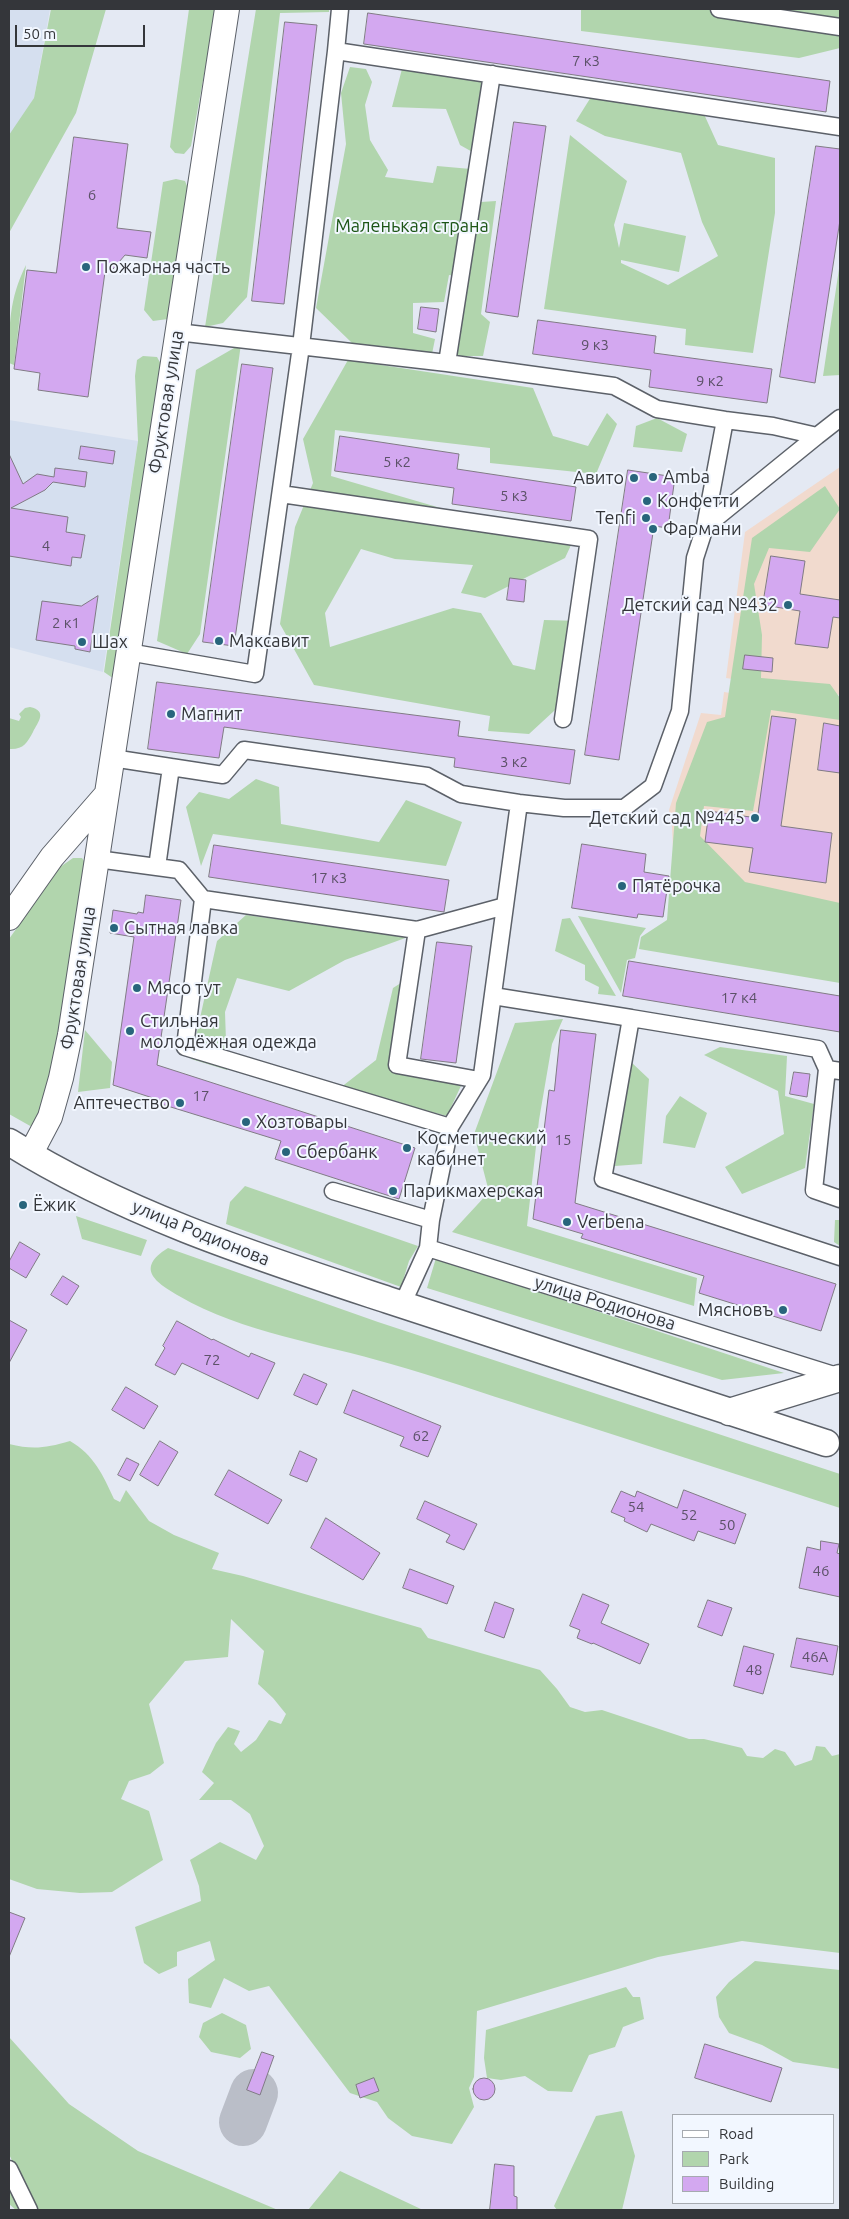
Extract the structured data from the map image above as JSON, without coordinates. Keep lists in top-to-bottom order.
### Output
{
  "streets": {
    "main road": ["улица Родионова"],
    "street": ["Фруктовая улица"]
  },
  "crossings": [
    ["Фруктовая улица", "улица Родионова"]
  ],
  "parks": ["Маленькая страна"],
  "places": [
    "Пожарная часть",
    "Amba",
    "Авито",
    "Конфетти",
    "Tenfi",
    "Фармани",
    "Детский сад №432",
    "Максавит",
    "Шах",
    "Магнит",
    "Детский сад №445",
    "Пятёрочка",
    "Сытная лавка",
    "Мясо тут",
    "Стильная молодёжная одежда",
    "Аптечество",
    "Хозтовары",
    "Косметический кабинет",
    "Сбербанк",
    "Парикмахерская",
    "Ёжик",
    "Verbena",
    "Мясновъ"
  ],
  "house_numbers": [
    "7 к3",
    "6",
    "9 к3",
    "9 к2",
    "5 к2",
    "5 к3",
    "4",
    "2 к1",
    "3 к2",
    "17 к3",
    "17 к4",
    "17",
    "15",
    "72",
    "62",
    "54",
    "52",
    "50",
    "46",
    "46А",
    "48"
  ],
  "legend": ["Road", "Park", "Building"],
  "scale_bar": "50 m"
}
